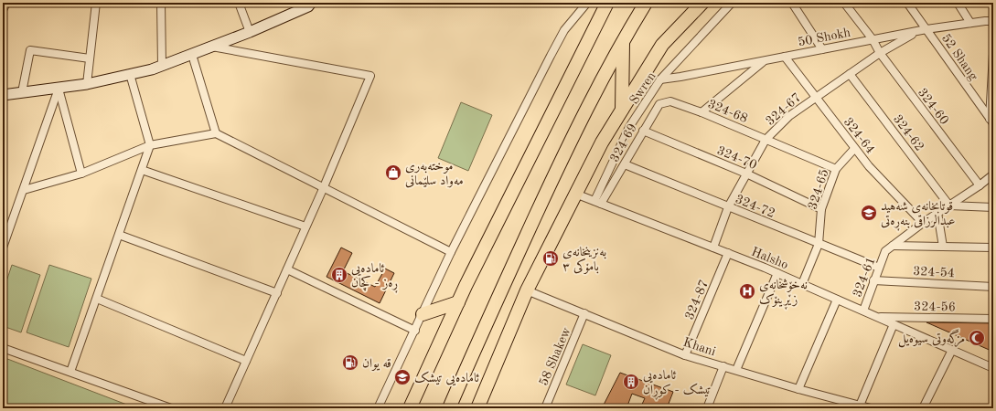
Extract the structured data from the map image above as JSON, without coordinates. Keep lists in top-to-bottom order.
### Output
{
  "streets": {
    "street": [
      "50 Shokh",
      "52 Shang",
      "Swren",
      "324-60",
      "324-67",
      "324-68",
      "324-62",
      "324-64",
      "324-69",
      "324-70",
      "324-65",
      "324-72",
      "Halsho",
      "324-54",
      "324-61",
      "324-87",
      "324-56",
      "Khani",
      "58 Shakew"
    ]
  },
  "crossings": [
    ["50 Shokh", "52 Shang"],
    ["50 Shokh", "Swren"],
    ["50 Shokh", "324-60"],
    ["50 Shokh", "324-67"],
    ["50 Shokh", "324-64"],
    ["Swren", "324-69"],
    ["Swren", "Halsho"],
    ["324-60", "324-67"],
    ["324-60", "324-61"],
    ["324-67", "324-68"],
    ["324-67", "324-62"],
    ["324-67", "324-64"],
    ["324-67", "324-70"],
    ["324-67", "324-72"],
    ["324-67", "Halsho"],
    ["324-68", "324-69"],
    ["324-68", "324-65"],
    ["324-62", "324-61"],
    ["324-64", "324-65"],
    ["324-64", "324-61"],
    ["324-69", "324-70"],
    ["324-69", "324-72"],
    ["324-69", "Halsho"],
    ["324-70", "324-65"],
    ["324-65", "324-72"],
    ["324-65", "Halsho"],
    ["324-72", "324-61"],
    ["Halsho", "324-61"],
    ["Halsho", "324-87"],
    ["Halsho", "324-56"],
    ["324-54", "324-61"],
    ["324-87", "Khani"],
    ["Khani", "58 Shakew"]
  ],
  "places": {
    "shop": ["موختەبەری مەواد سلێمانی"],
    "school or university": ["قوتابخانەی شەهید عبدالرزاقی بنەڕەتی", "ئامادەیی تیشک"],
    "fuel station": ["بەنزینخانەی بامۆکی ٣", "قه یوان"],
    "building": ["ئامادەیی ڕەز - کچان", "ئامادەیی تیشک - کوڕان"],
    "hospital": ["نەخۆشخانەی زێڕینۆک"],
    "mosque": ["مزگەوتی سیوەیل"]
  }
}
